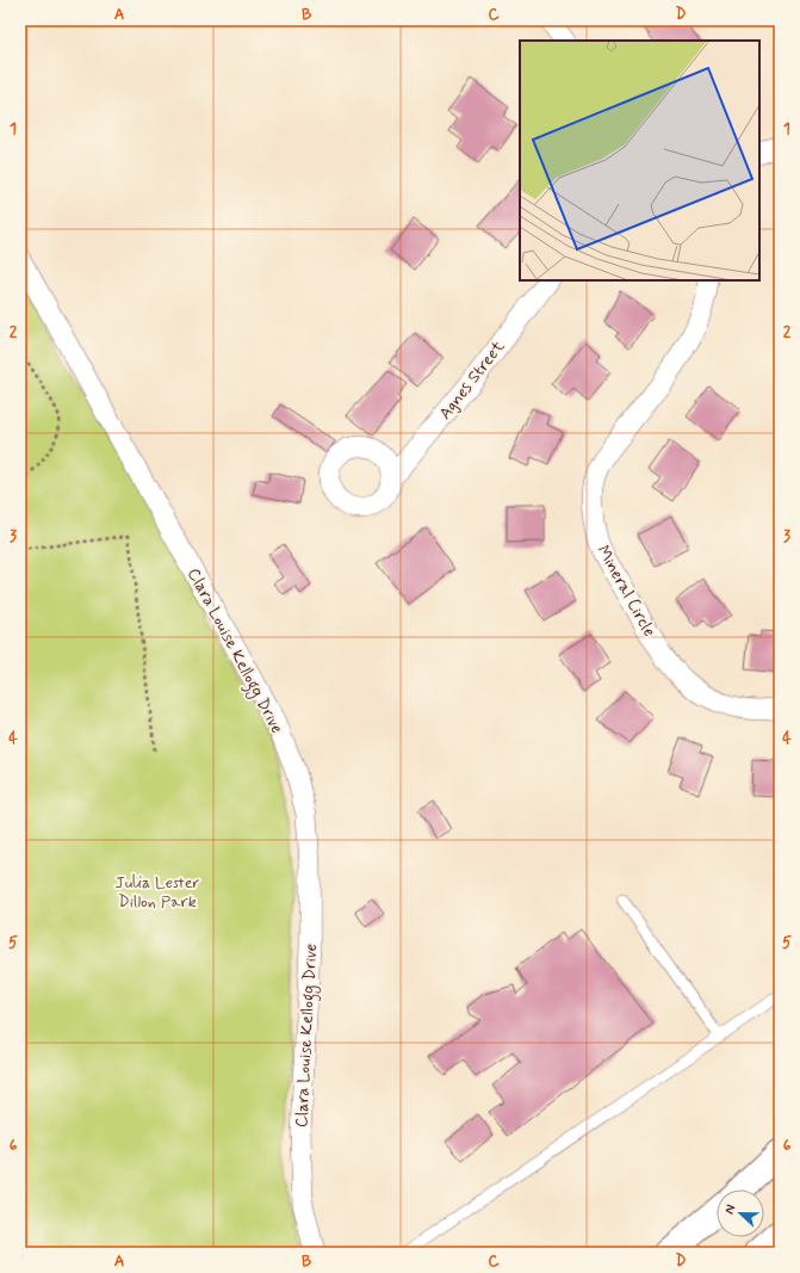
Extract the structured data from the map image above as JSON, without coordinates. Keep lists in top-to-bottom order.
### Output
{
  "streets": {
    "street": ["Agnes Street", "Mineral Circle", "Clara Louise Kellogg Drive"]
  },
  "parks": ["Julia Lester Dillon Park"],
  "north": "left",
  "grid": {
    "columns": [
      "A",
      "B",
      "C",
      "D"
    ],
    "rows": [
      "1",
      "2",
      "3",
      "4",
      "5",
      "6"
    ]
  }
}
